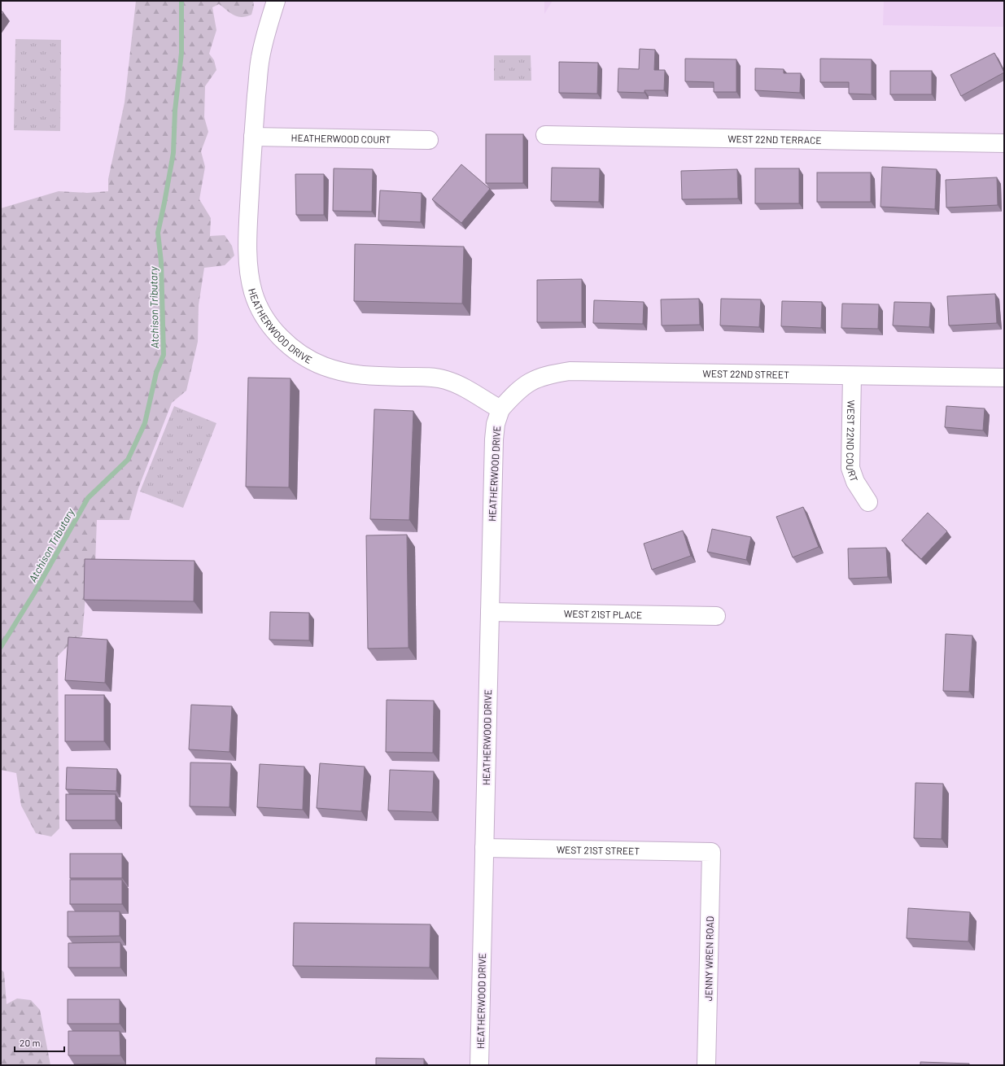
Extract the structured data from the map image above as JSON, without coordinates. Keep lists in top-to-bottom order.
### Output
{
  "streets": {
    "street": [
      "HEATHERWOOD COURT",
      "WEST 22ND TERRACE",
      "HEATHERWOOD DRIVE",
      "WEST 22ND STREET",
      "WEST 22ND COURT",
      "WEST 21ST PLACE",
      "WEST 21ST STREET",
      "JENNY WREN ROAD"
    ]
  },
  "crossings": [
    ["HEATHERWOOD COURT", "HEATHERWOOD DRIVE"],
    ["HEATHERWOOD DRIVE", "WEST 22ND STREET"],
    ["HEATHERWOOD DRIVE", "WEST 21ST PLACE"],
    ["HEATHERWOOD DRIVE", "WEST 21ST STREET"],
    ["WEST 22ND STREET", "WEST 22ND COURT"],
    ["WEST 21ST STREET", "JENNY WREN ROAD"]
  ],
  "water": ["Atchison Tributary"],
  "scale_bar": "20 m"
}
